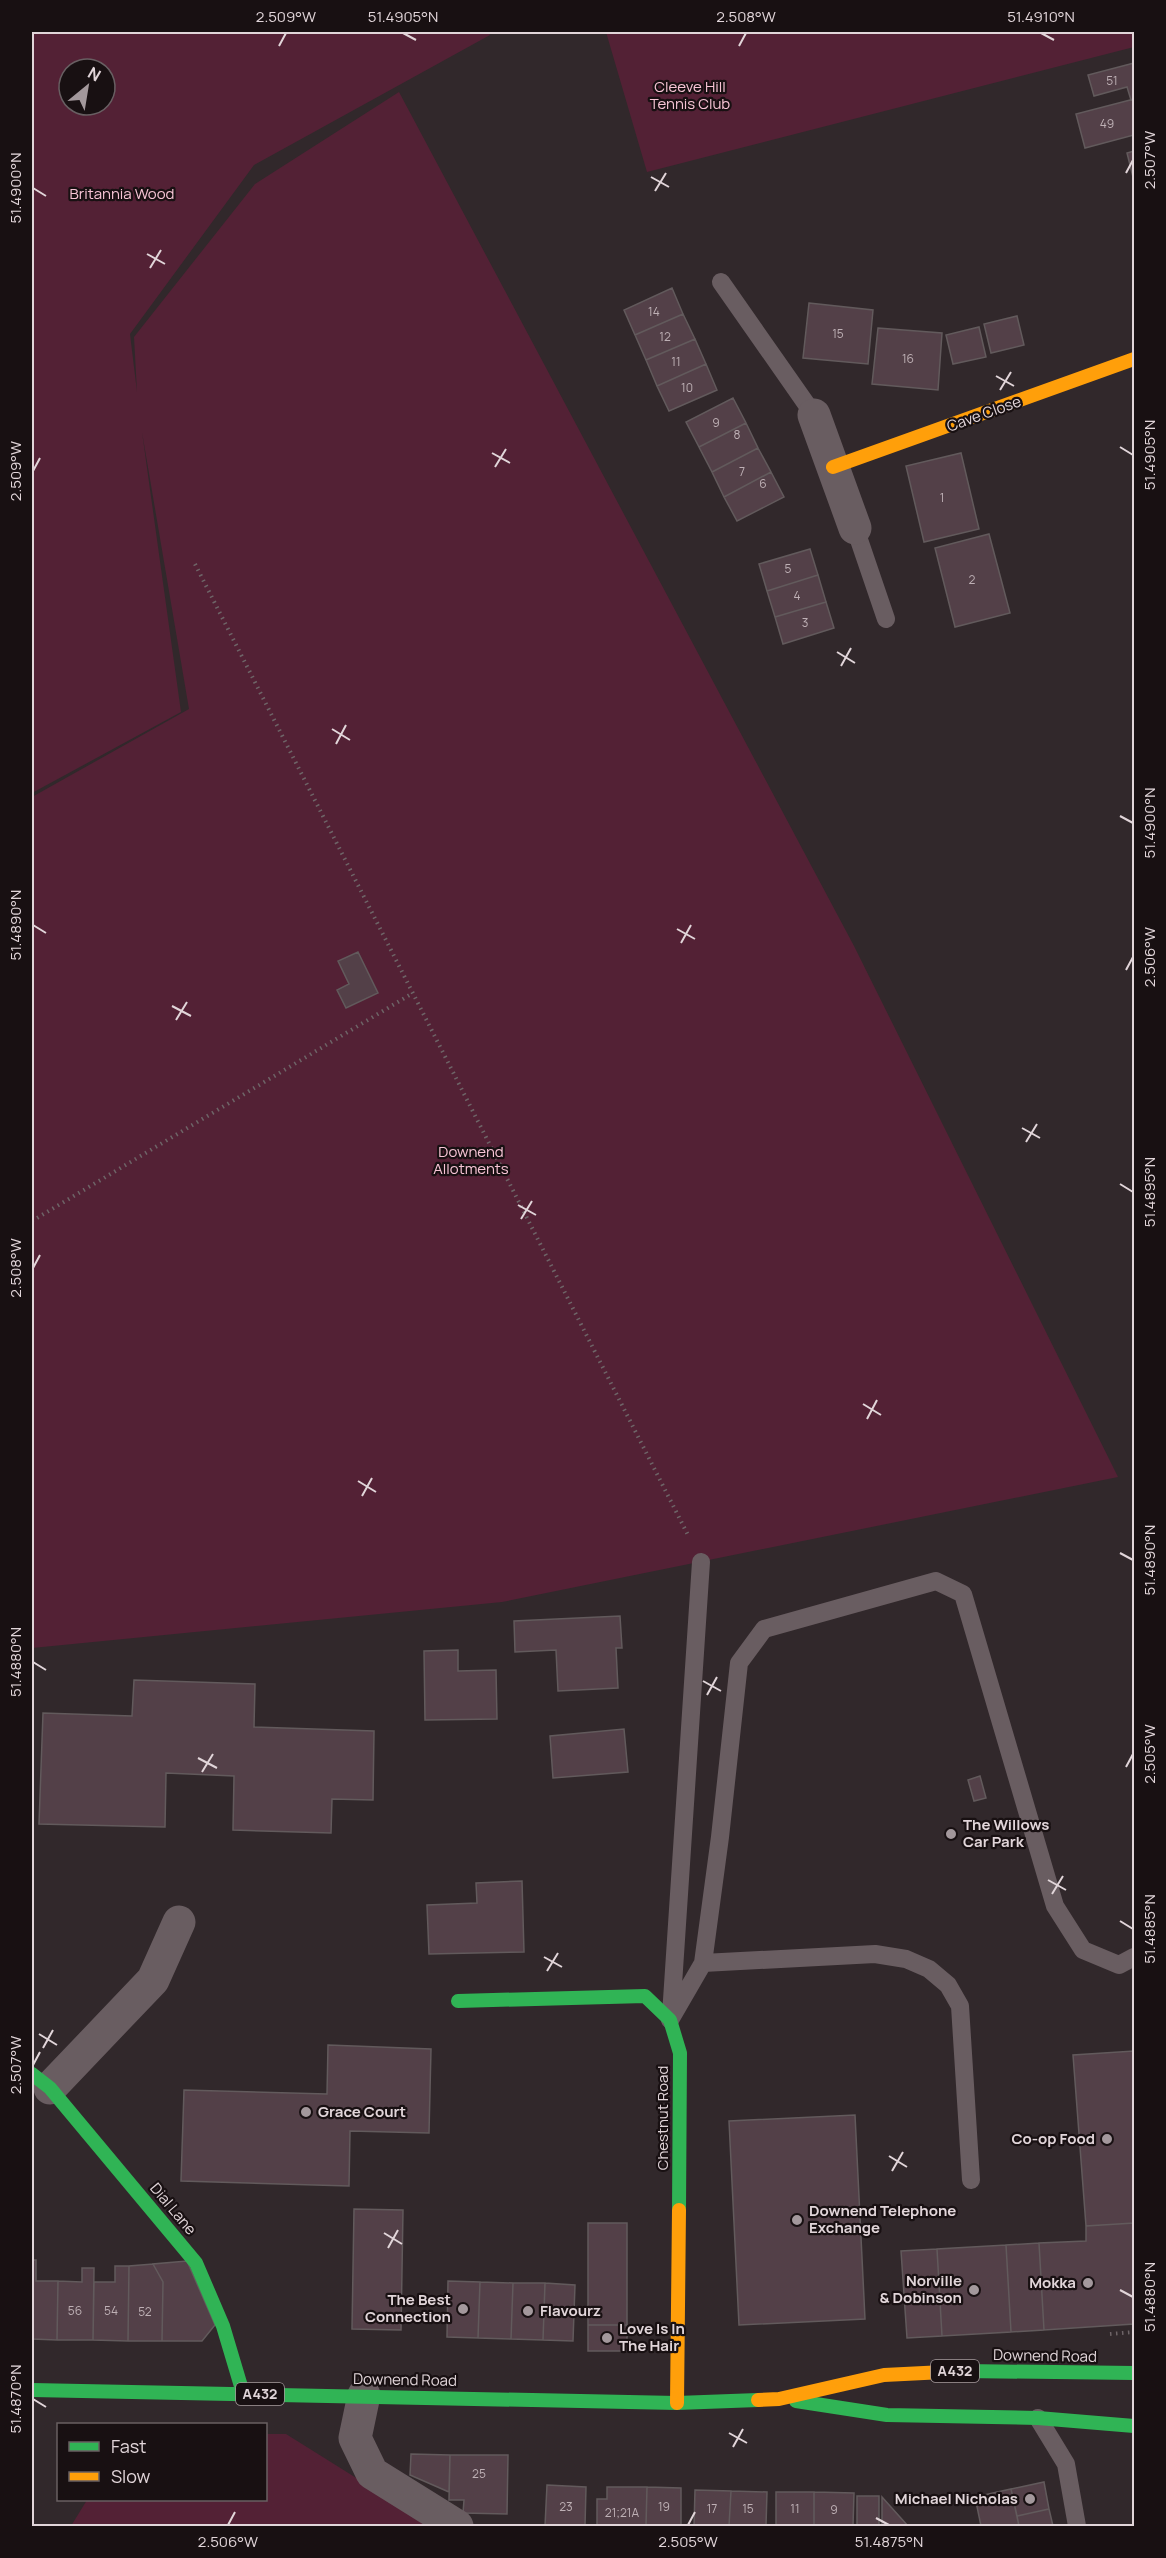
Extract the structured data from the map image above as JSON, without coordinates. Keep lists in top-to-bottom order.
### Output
{
  "streets": {
    "main road": [
      "Cave Close",
      "Chestnut Road",
      "Dial Lane",
      "Downend Road",
      "A432"
    ]
  },
  "crossings": [
    ["Chestnut Road", "Downend Road"],
    ["Dial Lane", "Downend Road"]
  ],
  "parks": ["Cleeve Hill Tennis Club", "Britannia Wood", "Downend Allotments"],
  "places": [
    "The Willows Car Park",
    "Grace Court",
    "Co-op Food",
    "Downend Telephone Exchange",
    "Mokka",
    "Norville & Dobinson",
    "The Best Connection",
    "Flavourz",
    "Love Is In The Hair",
    "Michael Nicholas"
  ],
  "house_numbers": [
    "51",
    "49",
    "14",
    "15",
    "12",
    "16",
    "11",
    "10",
    "9",
    "8",
    "7",
    "6",
    "1",
    "5",
    "2",
    "4",
    "3",
    "56",
    "54",
    "52",
    "25",
    "23",
    "19",
    "17",
    "15",
    "11",
    "9",
    "21;21A"
  ],
  "legend": ["Fast", "Slow"],
  "north": "top right",
  "coordinates": [
    "2.509°W",
    "51.4905°N",
    "2.508°W",
    "51.4910°N",
    "2.507°W",
    "51.4900°N",
    "51.4890°N",
    "2.506°W",
    "51.4895°N",
    "51.4880°N",
    "2.505°W",
    "51.4885°N",
    "51.4870°N",
    "51.4875°N"
  ]
}
